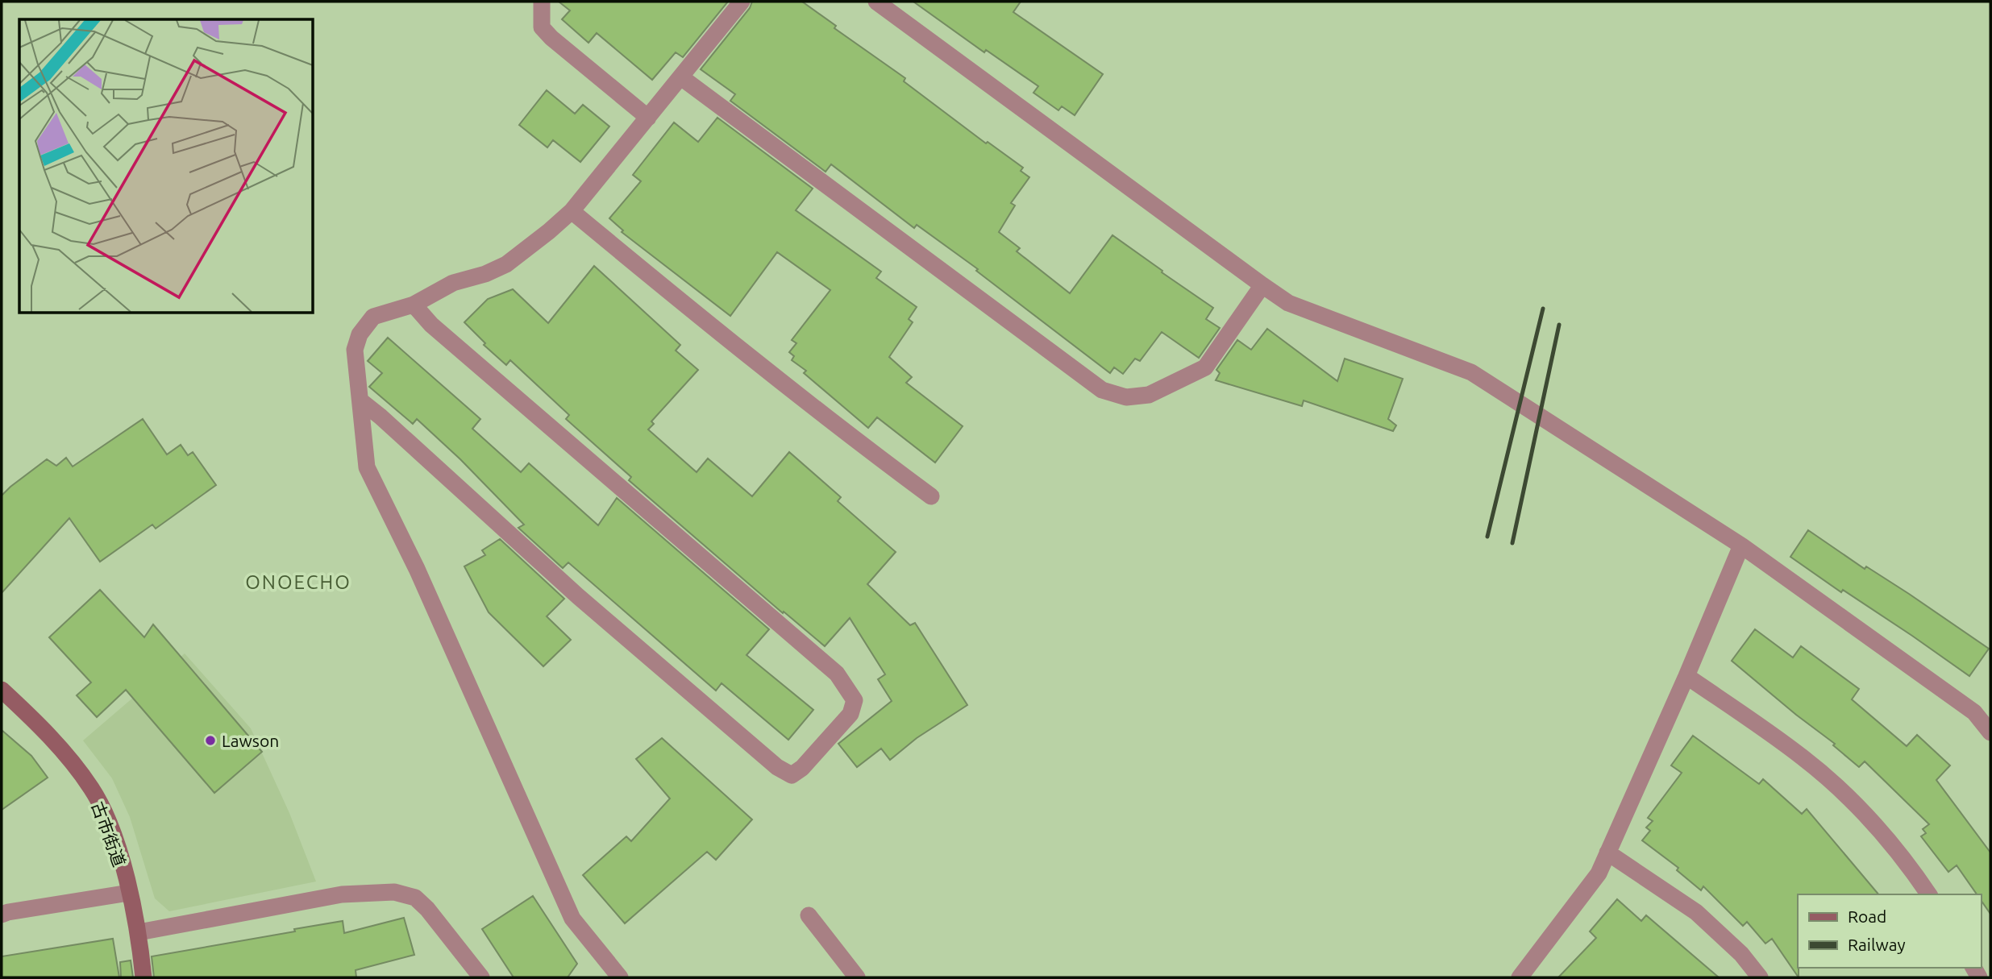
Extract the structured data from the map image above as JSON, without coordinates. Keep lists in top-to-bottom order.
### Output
{
  "streets": {
    "street": ["古市街道"]
  },
  "districts": ["ONOECHO"],
  "places": ["Lawson"],
  "legend": ["Road", "Railway"]
}
